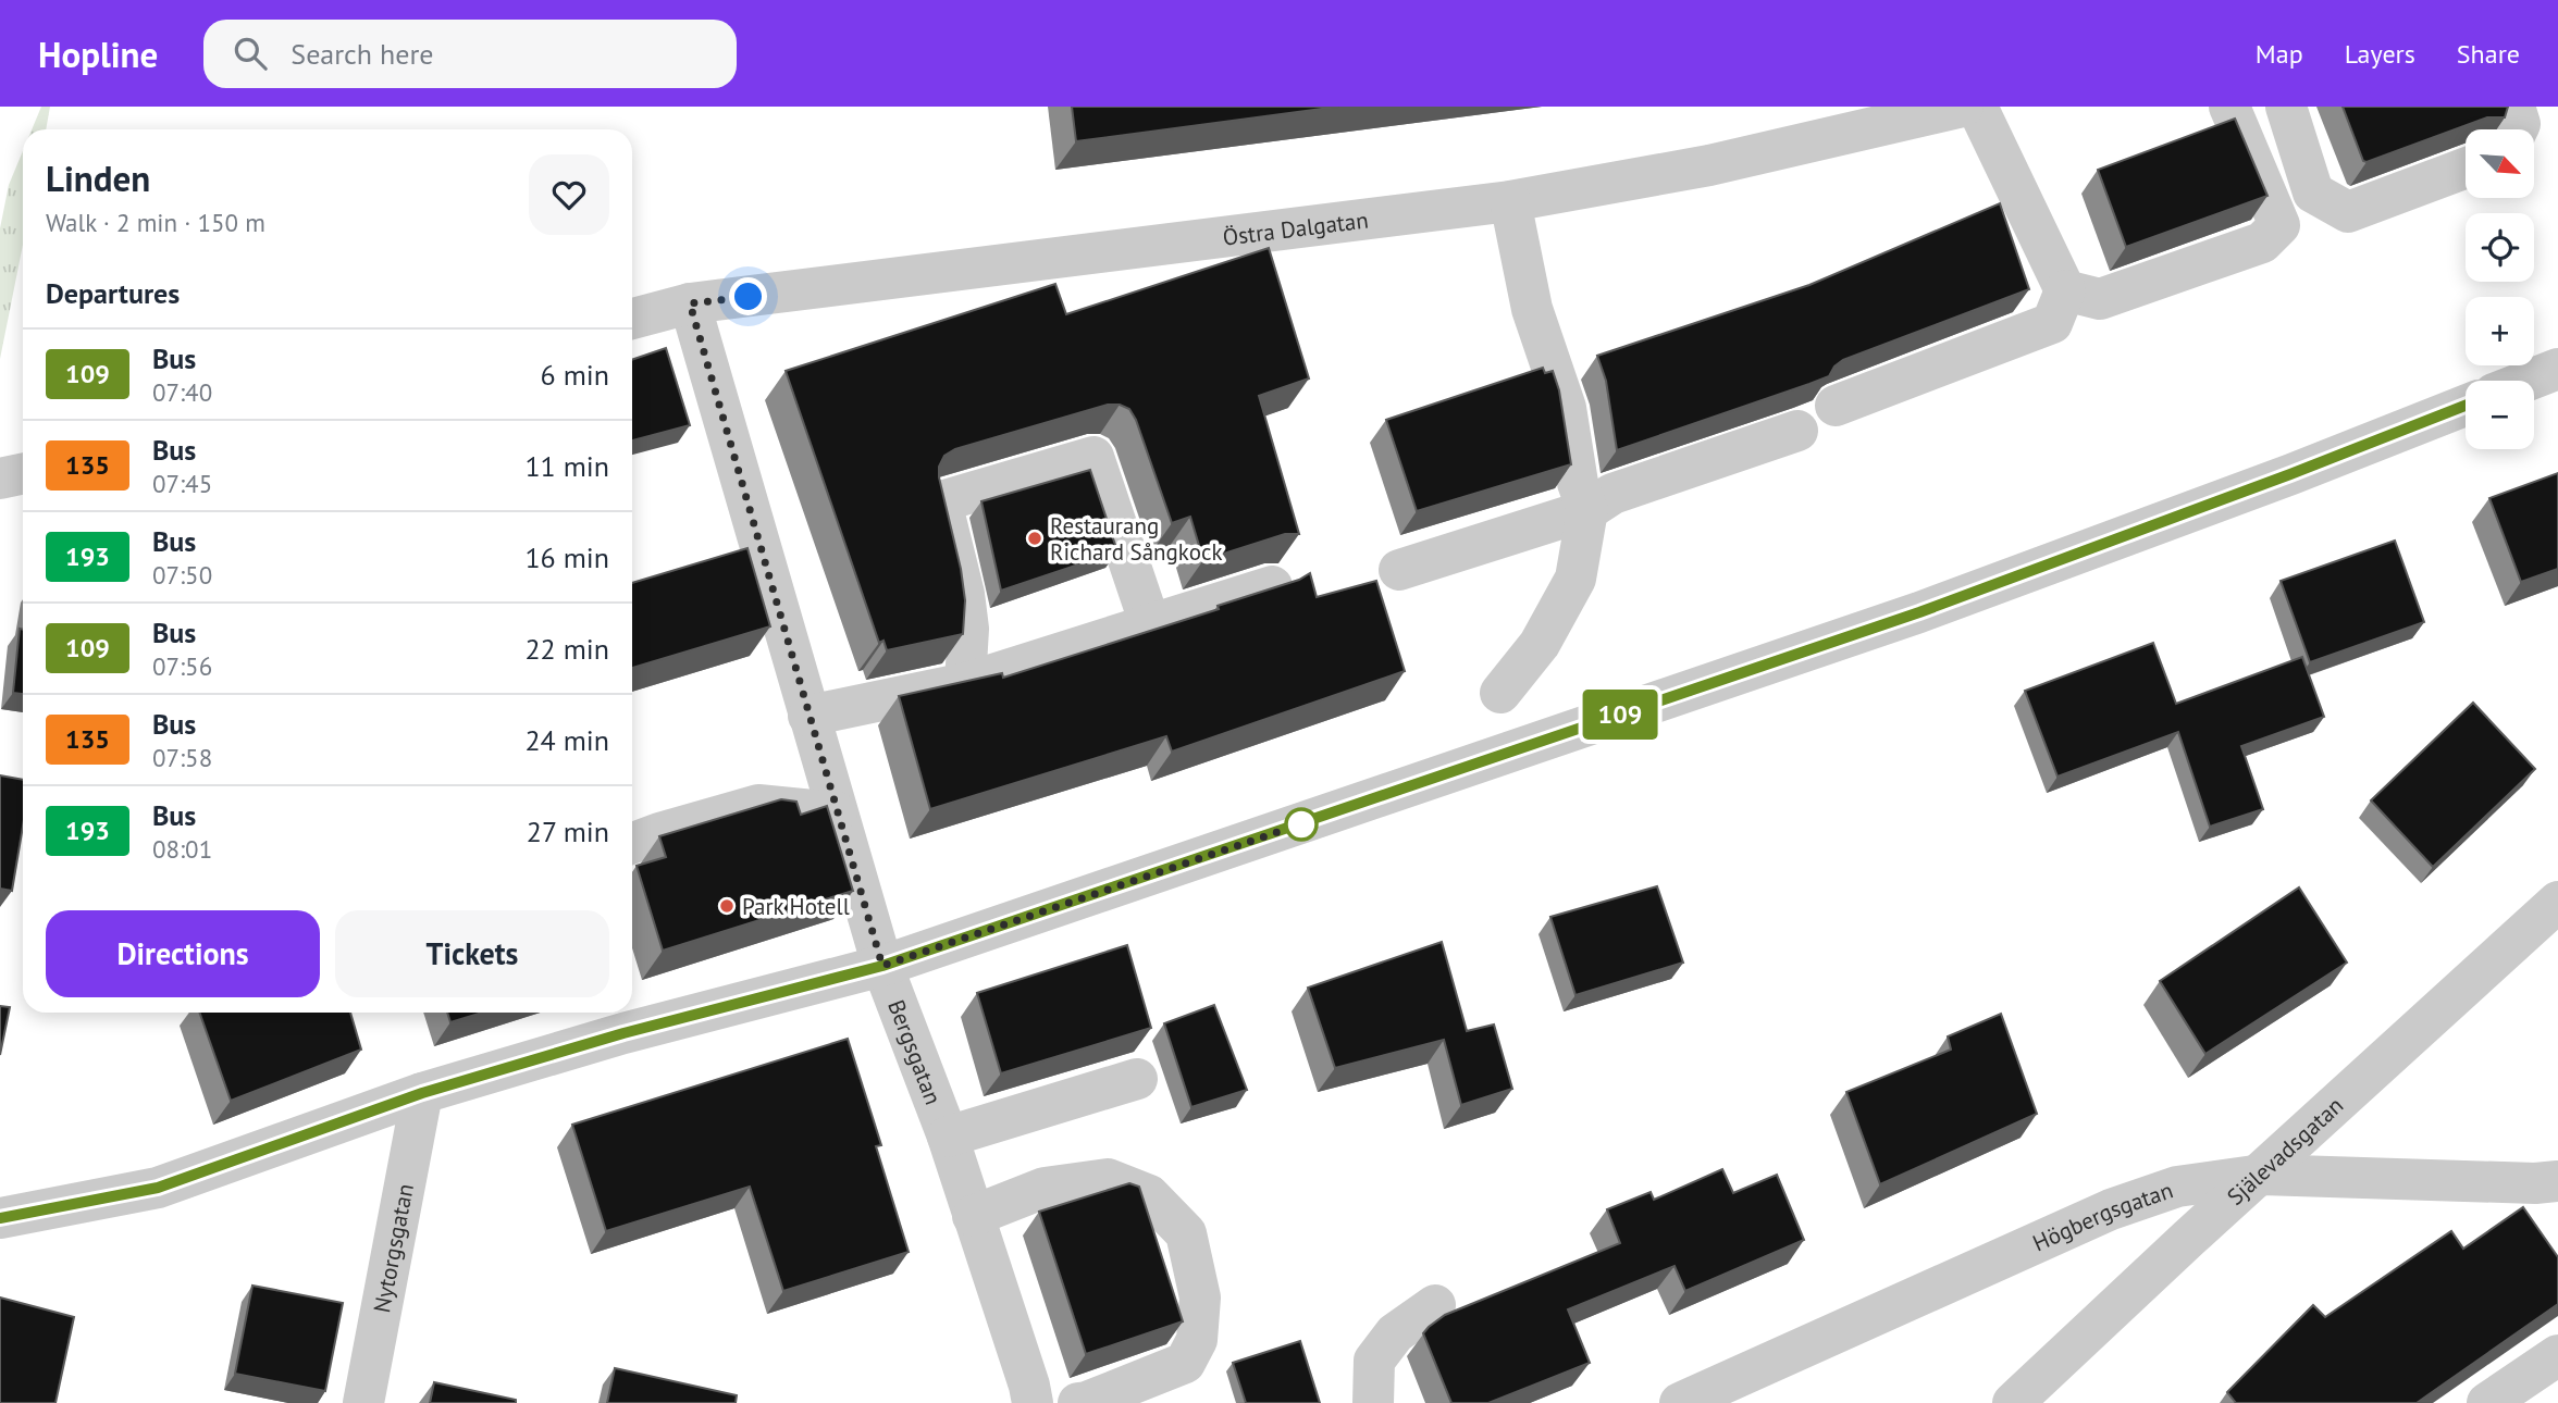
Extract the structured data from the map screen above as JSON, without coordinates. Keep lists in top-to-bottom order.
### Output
{
  "streets": {
    "street": [
      "Östra Dalgatan",
      "Bergsgatan",
      "Själevadsgatan",
      "Högbergsgatan",
      "Nytorgsgatan"
    ]
  },
  "crossings": [
    ["Östra Dalgatan", "Bergsgatan"],
    ["Själevadsgatan", "Högbergsgatan"]
  ],
  "places": ["Restaurang Richard Sångkock", "Park Hotell"],
  "lines": ["bus line 109"],
  "north": "bottom right",
  "page": {
    "header": "Hopline",
    "search": "Search here",
    "nav": ["Map", "Layers", "Share"],
    "on_map": "109",
    "map_buttons": ["+", "−"],
    "heading": [
      ["Linden", "Walk · 2 min · 150 m"],
      "Departures"
    ],
    "list": [
      {
        "mark": "109",
        "name": "Bus",
        "note": "07:40",
        "value": "6 min"
      },
      {
        "mark": "135",
        "name": "Bus",
        "note": "07:45",
        "value": "11 min"
      },
      {
        "mark": "193",
        "name": "Bus",
        "note": "07:50",
        "value": "16 min"
      },
      {
        "mark": "109",
        "name": "Bus",
        "note": "07:56",
        "value": "22 min"
      },
      {
        "mark": "135",
        "name": "Bus",
        "note": "07:58",
        "value": "24 min"
      },
      {
        "mark": "193",
        "name": "Bus",
        "note": "08:01",
        "value": "27 min"
      }
    ],
    "buttons": ["Directions", "Tickets"]
  }
}
